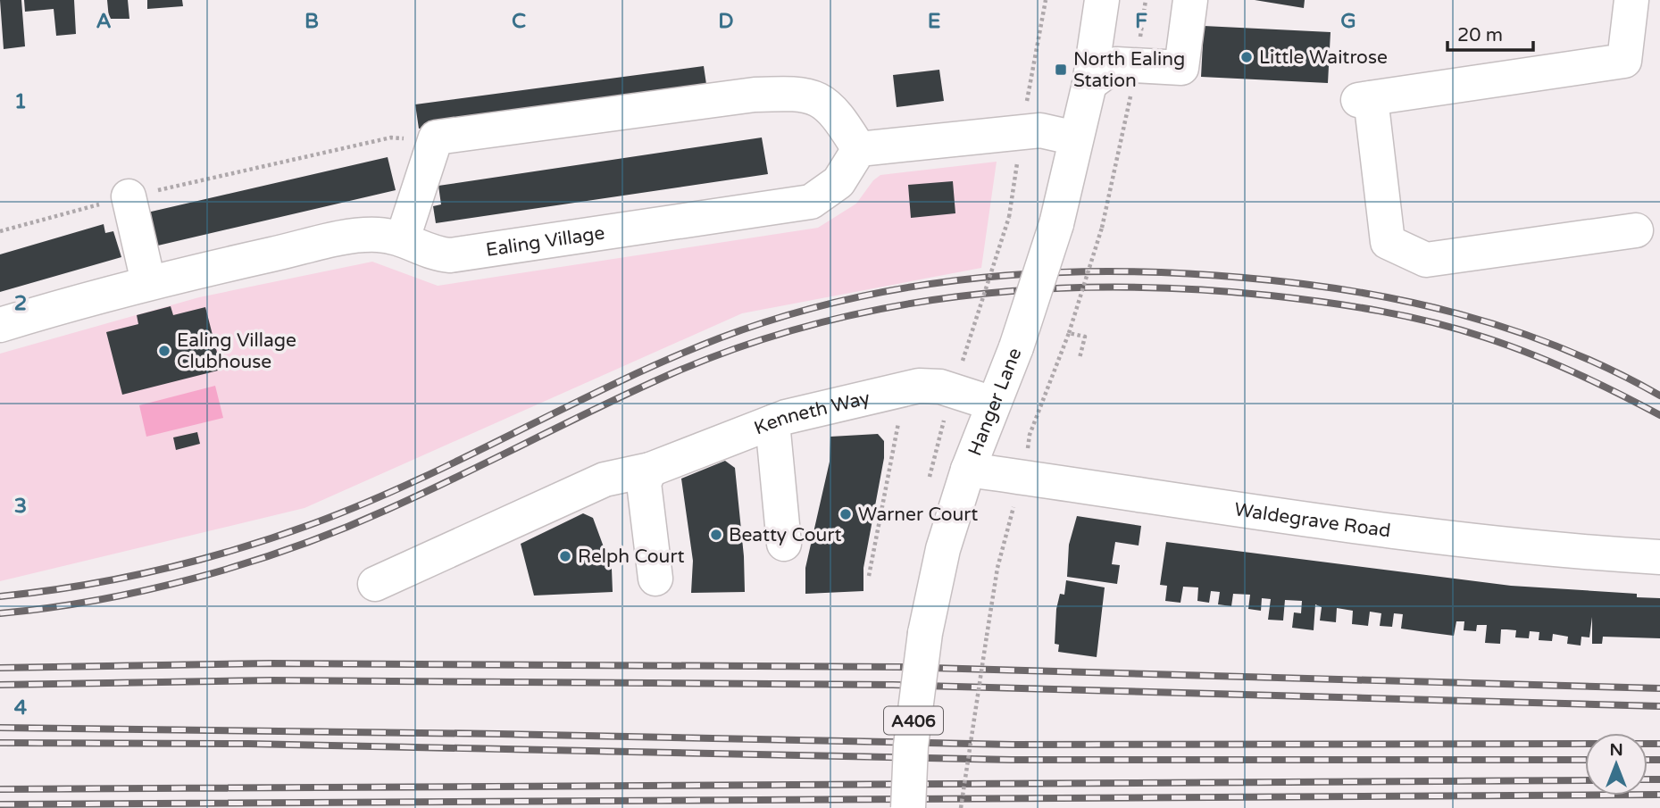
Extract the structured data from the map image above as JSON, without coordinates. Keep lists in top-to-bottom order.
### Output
{
  "streets": {
    "main road": [
      "Ealing Village",
      "Hanger Lane",
      "Kenneth Way",
      "Waldegrave Road",
      "A406"
    ]
  },
  "crossings": [
    ["Hanger Lane", "Kenneth Way"],
    ["Hanger Lane", "Waldegrave Road"]
  ],
  "places": {
    "other": [
      "Little Waitrose",
      "Ealing Village Clubhouse",
      "Warner Court",
      "Beatty Court",
      "Relph Court"
    ],
    "transit": ["North Ealing Station"]
  },
  "scale_bar": "20 m",
  "north": "top",
  "grid": {
    "columns": [
      "A",
      "B",
      "C",
      "D",
      "E",
      "F",
      "G"
    ],
    "rows": [
      "1",
      "2",
      "3",
      "4"
    ]
  }
}
